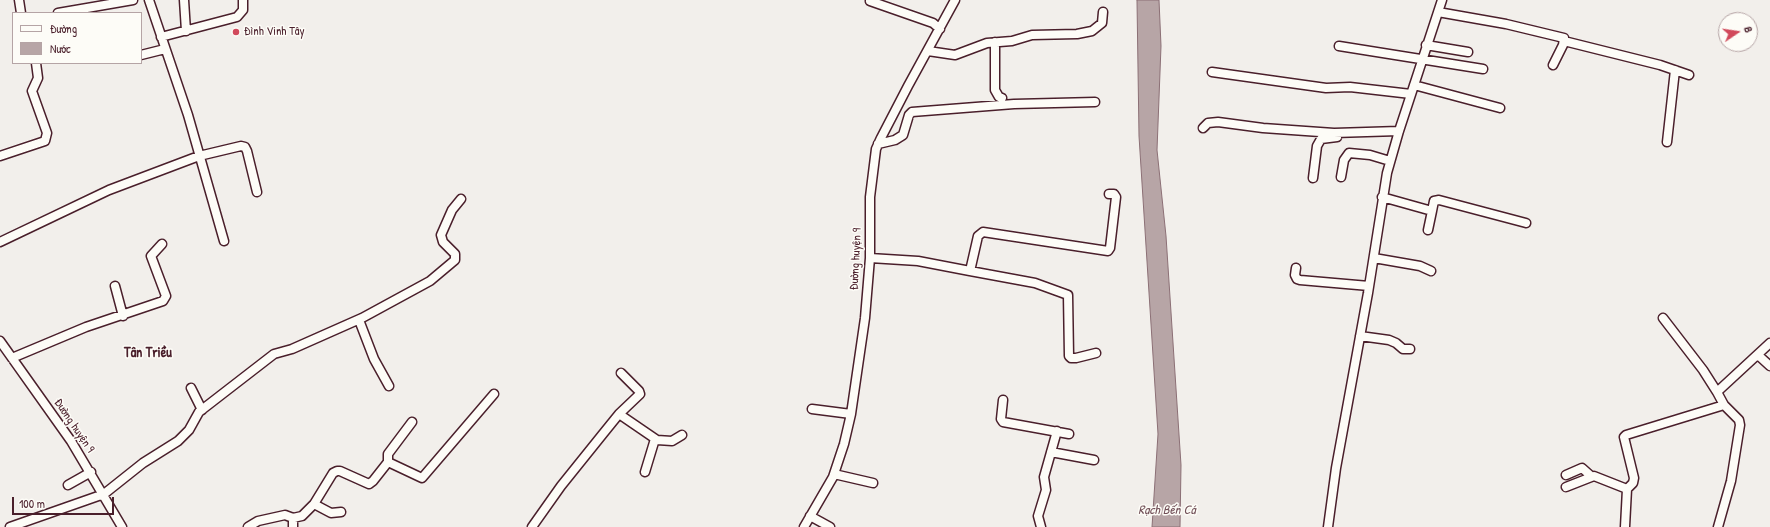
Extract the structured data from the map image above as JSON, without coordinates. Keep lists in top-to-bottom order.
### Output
{
  "streets": {
    "street": ["Đường huyện 9"]
  },
  "districts": ["Tân Triều"],
  "water": ["Rạch Bến Cá"],
  "places": ["Đình Vinh Tây"],
  "legend": ["Đường", "Nước"],
  "scale_bar": "100 m",
  "north": "right"
}
